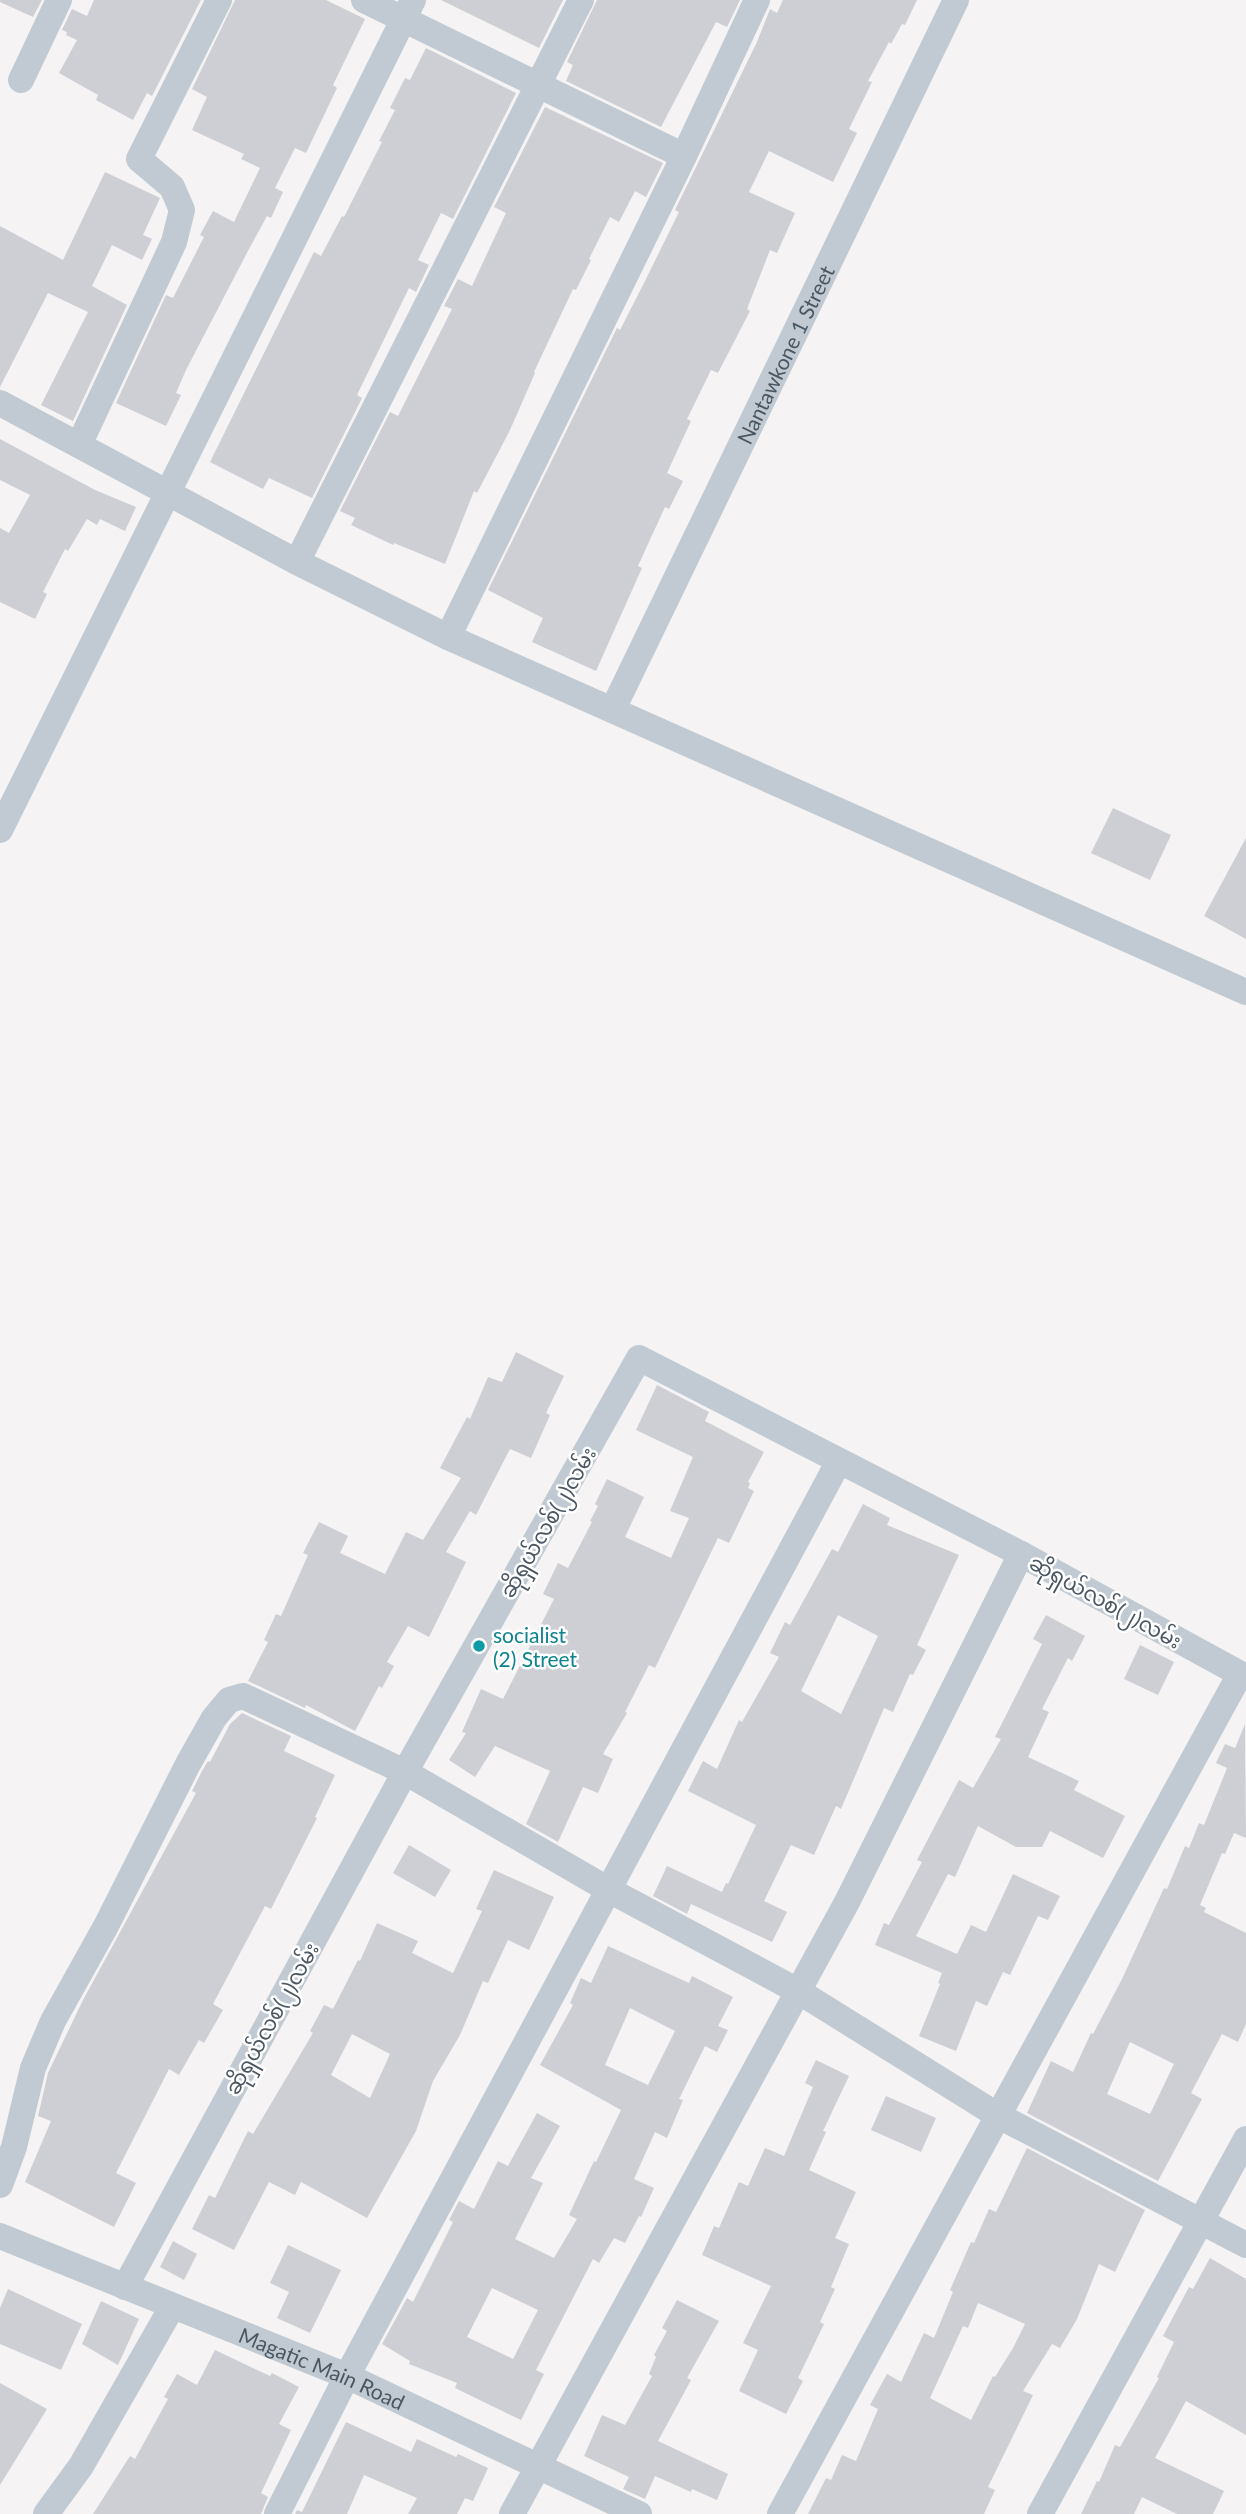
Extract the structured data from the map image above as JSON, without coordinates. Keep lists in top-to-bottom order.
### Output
{
  "streets": {
    "street": ["Nantawkone 1 Street", "ဆိုရှယ်လစ်(၂)လမ်း", "Magatic Main Road"]
  },
  "crossings": [
    ["ဆိုရှယ်လစ်(၂)လမ်း", "Magatic Main Road"]
  ],
  "places": ["socialist (2) Street"]
}
